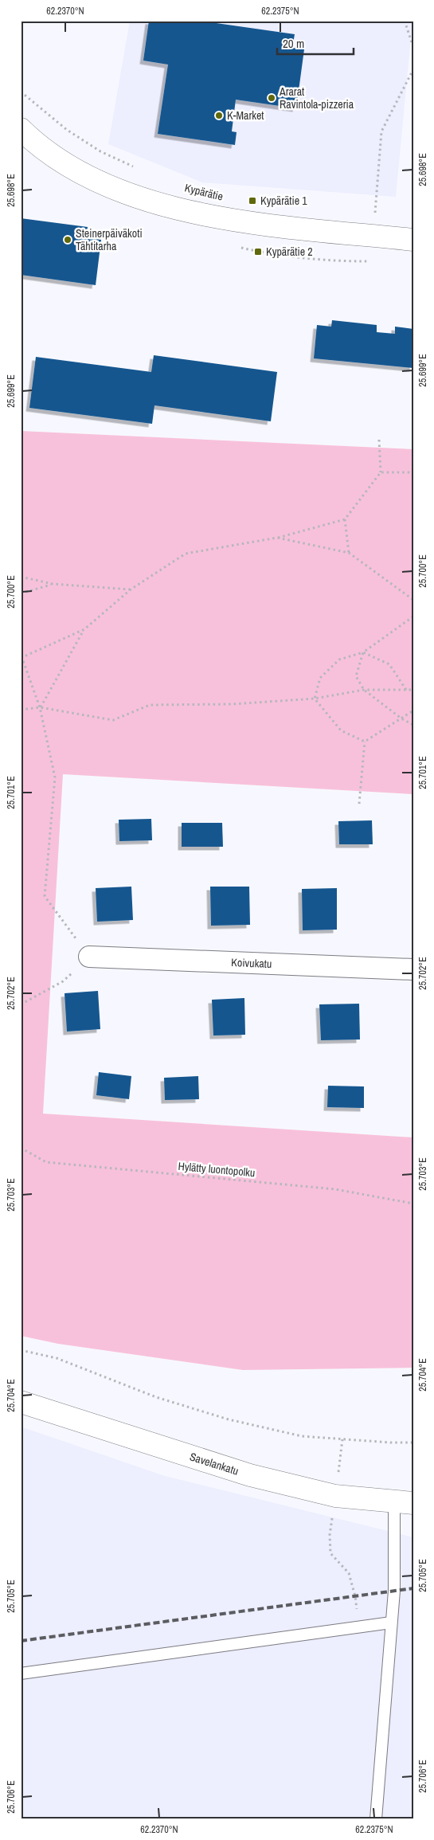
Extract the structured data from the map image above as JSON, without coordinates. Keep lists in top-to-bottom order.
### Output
{
  "streets": {
    "street": ["Kypärätie", "Koivukatu", "Savelankatu"],
    "path": ["Hylätty luontopolku"]
  },
  "places": {
    "other": ["Ararat Ravintola-pizzeria", "K-Market", "Steinerpäiväkoti Tähtitarha"],
    "transit": ["Kypärätie 1", "Kypärätie 2"]
  },
  "scale_bar": "20 m",
  "coordinates": [
    "62.2370°N",
    "62.2375°N",
    "25.698°E",
    "25.699°E",
    "25.700°E",
    "25.701°E",
    "25.702°E",
    "25.703°E",
    "25.704°E",
    "25.705°E",
    "25.706°E"
  ]
}
